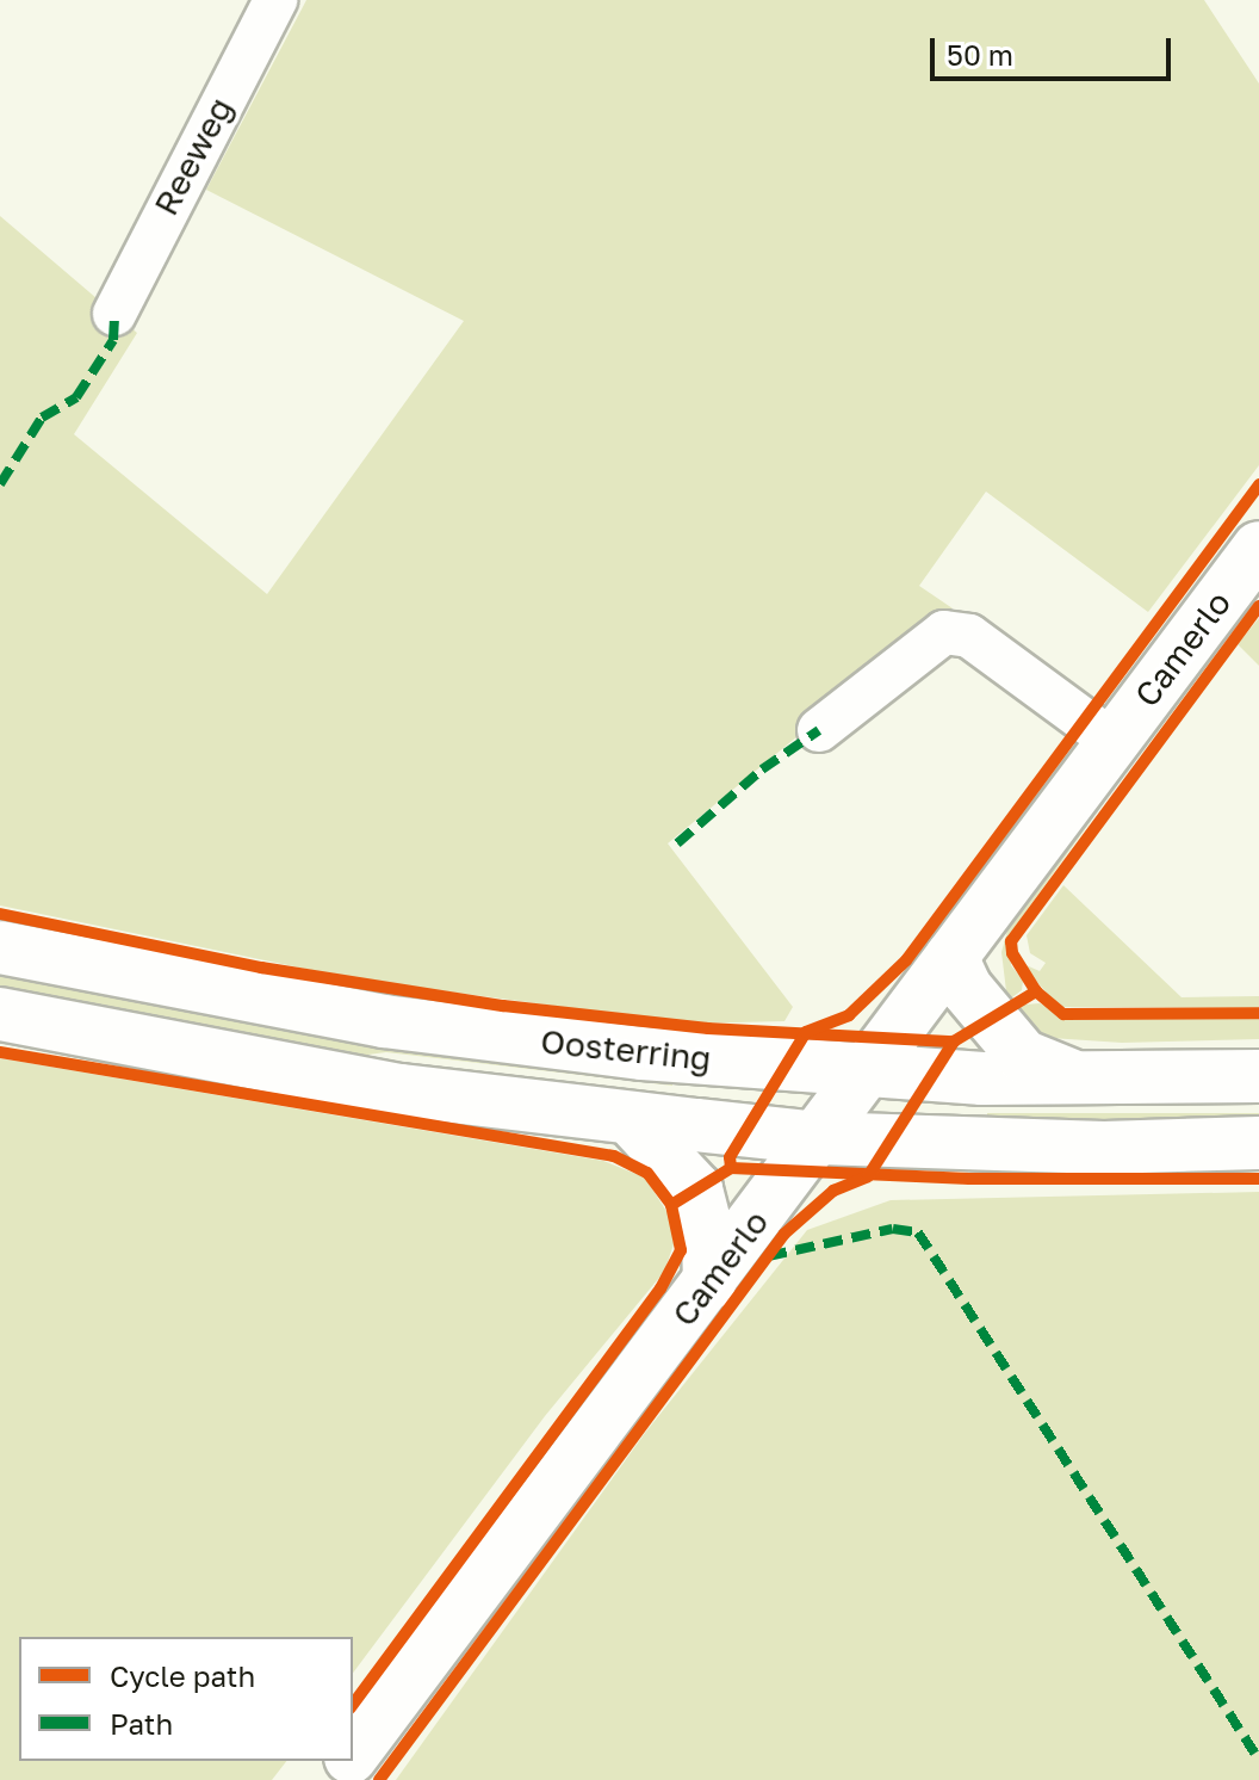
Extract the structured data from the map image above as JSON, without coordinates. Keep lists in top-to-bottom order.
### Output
{
  "streets": {
    "main road": ["Camerlo", "Oosterring"],
    "street": ["Reeweg"]
  },
  "crossings": [
    ["Camerlo", "Oosterring"]
  ],
  "legend": ["Cycle path", "Path"],
  "scale_bar": "50 m"
}
